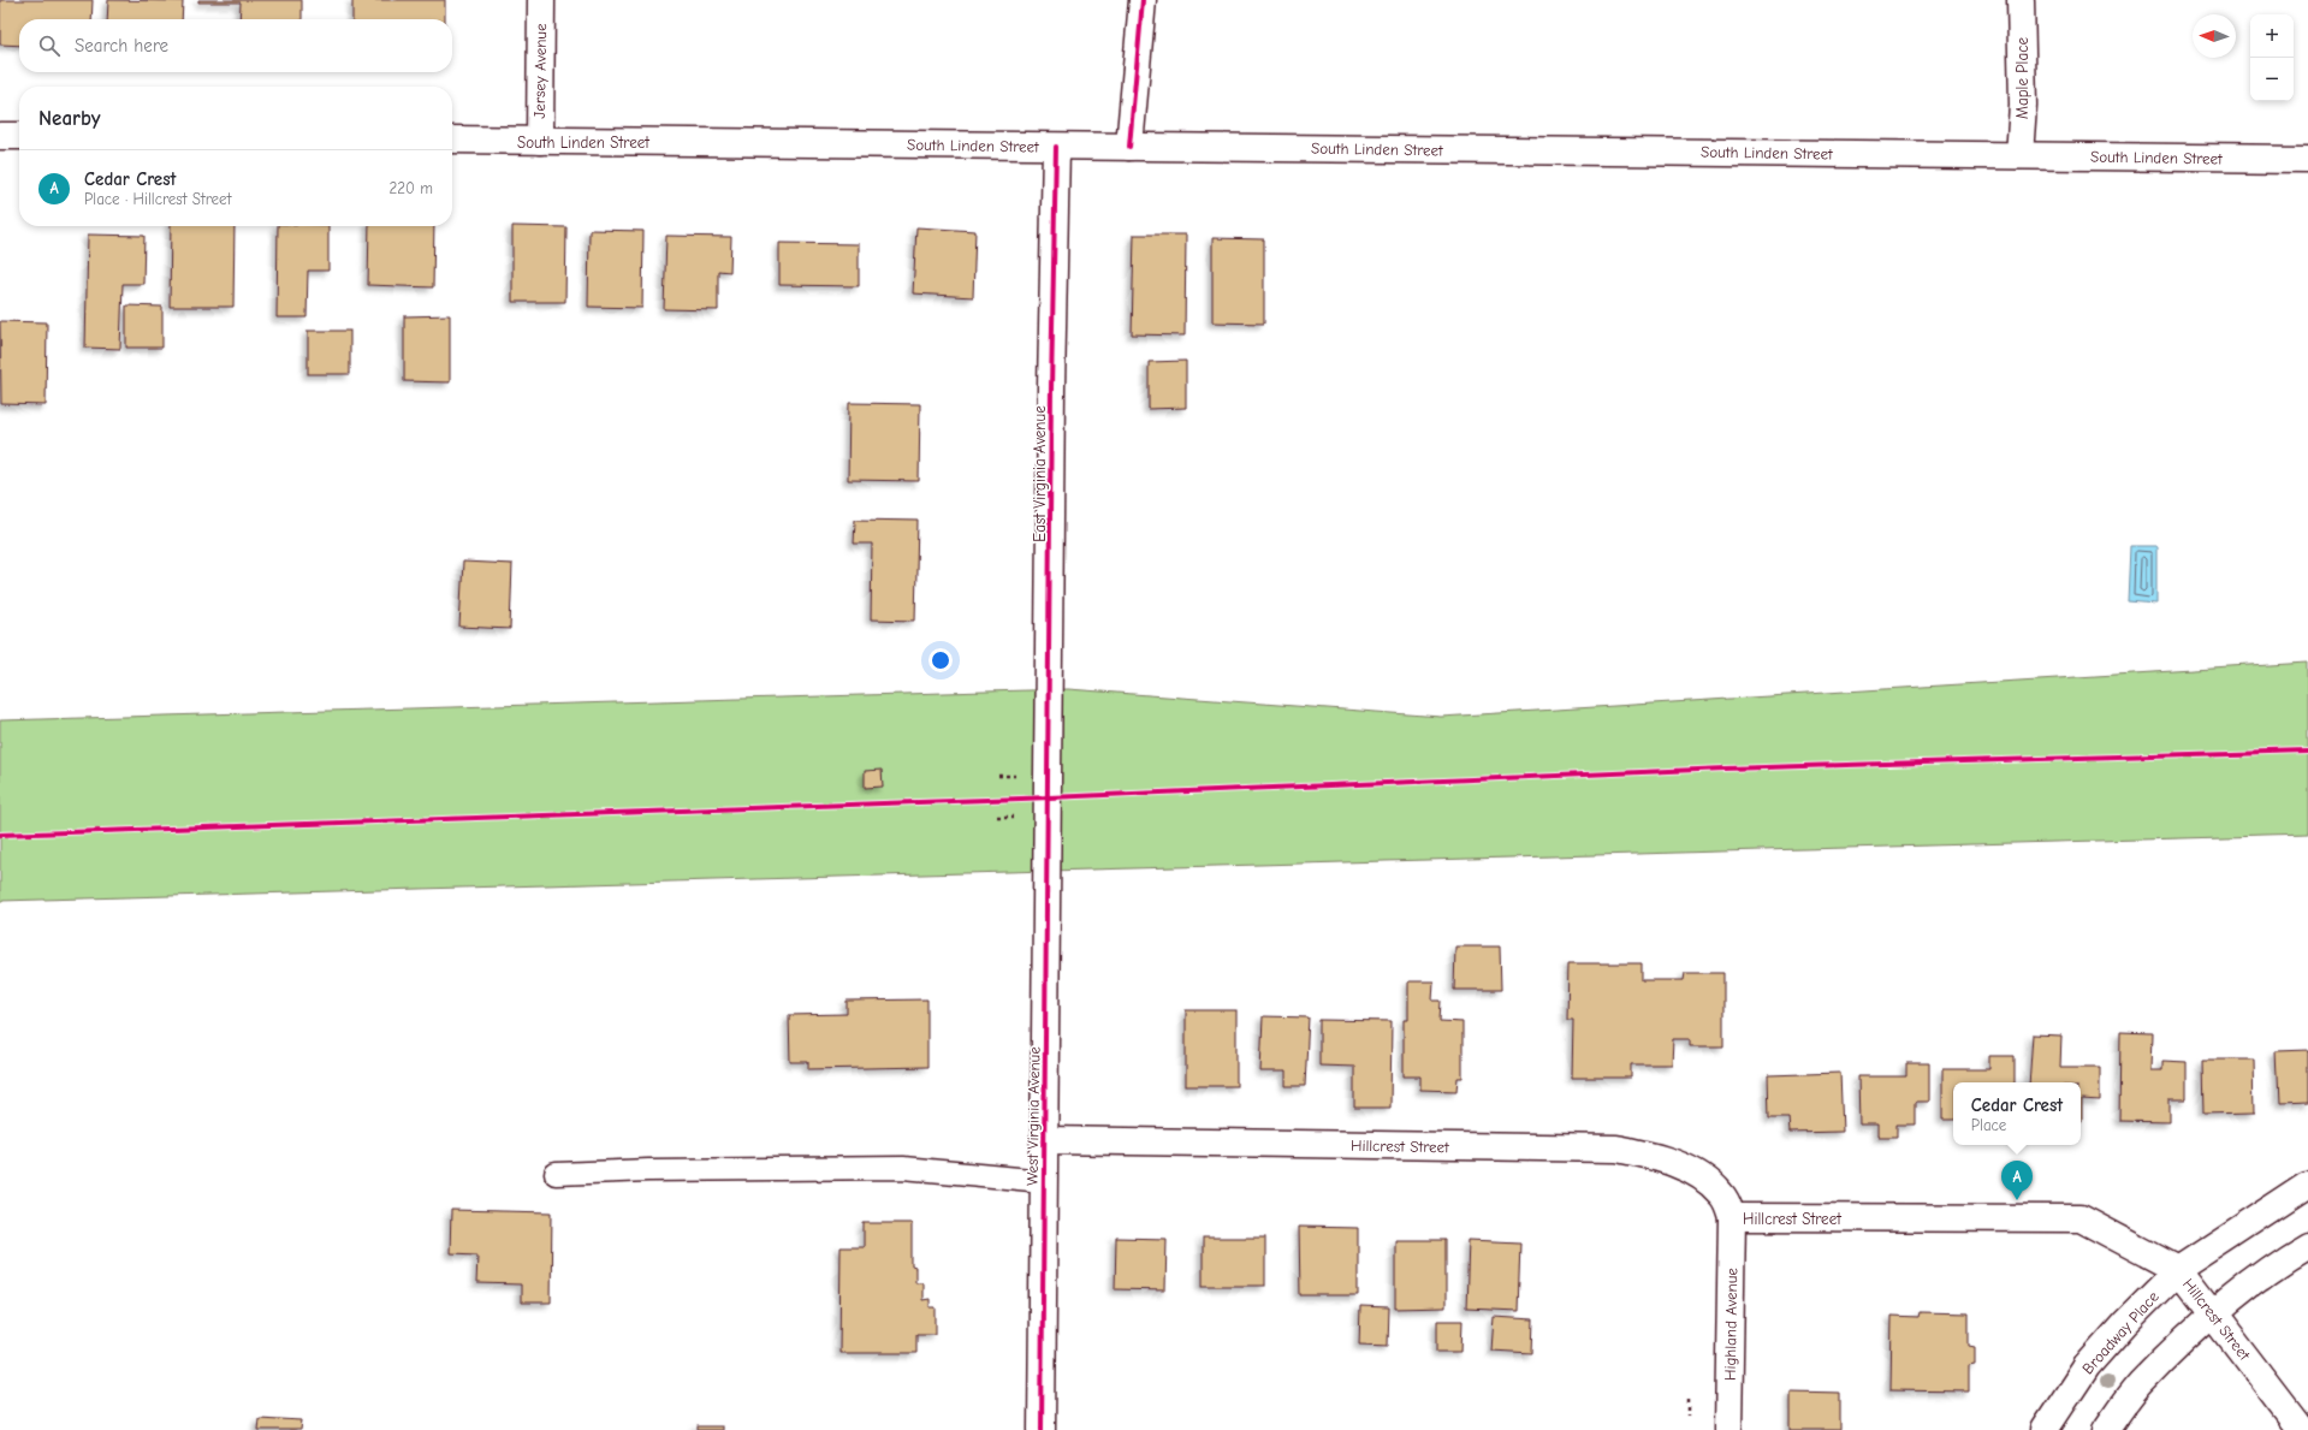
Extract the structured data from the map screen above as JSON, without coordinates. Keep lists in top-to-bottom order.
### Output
{
  "streets": {
    "street": [
      "Jersey Avenue",
      "Maple Place",
      "South Linden Street",
      "East Virginia Avenue",
      "West Virginia Avenue",
      "Hillcrest Street",
      "Highland Avenue",
      "Broadway Place"
    ]
  },
  "crossings": [
    ["Jersey Avenue", "South Linden Street"],
    ["Maple Place", "South Linden Street"],
    ["South Linden Street", "East Virginia Avenue"],
    ["East Virginia Avenue", "West Virginia Avenue"],
    ["West Virginia Avenue", "Hillcrest Street"],
    ["Hillcrest Street", "Highland Avenue"],
    ["Hillcrest Street", "Broadway Place"]
  ],
  "north": "left",
  "page": {
    "map_buttons": ["+", "−"],
    "search": "Search here",
    "heading": "Nearby",
    "list": [
      {
        "mark": "A",
        "name": "Cedar Crest",
        "note": "Place · Hillcrest Street",
        "value": "220 m"
      }
    ],
    "popup": ["Cedar Crest", "Place"],
    "pins": "A"
  }
}
